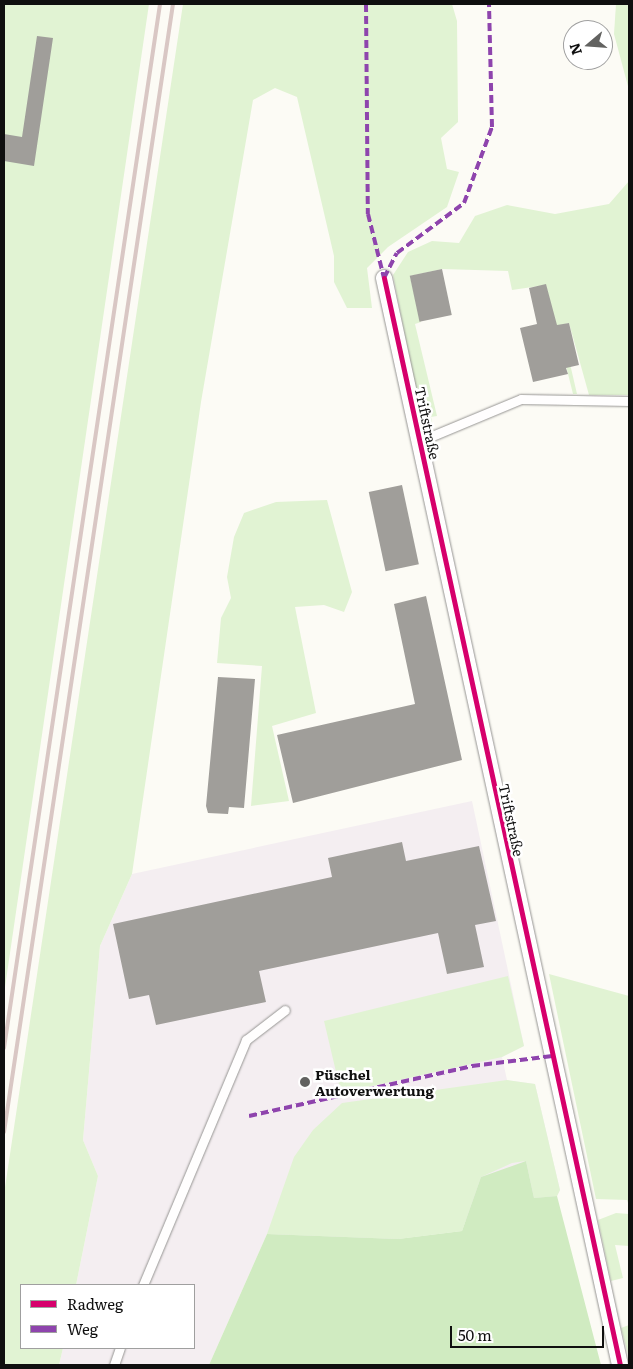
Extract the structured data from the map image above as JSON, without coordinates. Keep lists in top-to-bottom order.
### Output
{
  "streets": {
    "street": ["Triftstraße"]
  },
  "places": ["Püschel Autoverwertung"],
  "legend": ["Radweg", "Weg"],
  "scale_bar": "50 m",
  "north": "left"
}
